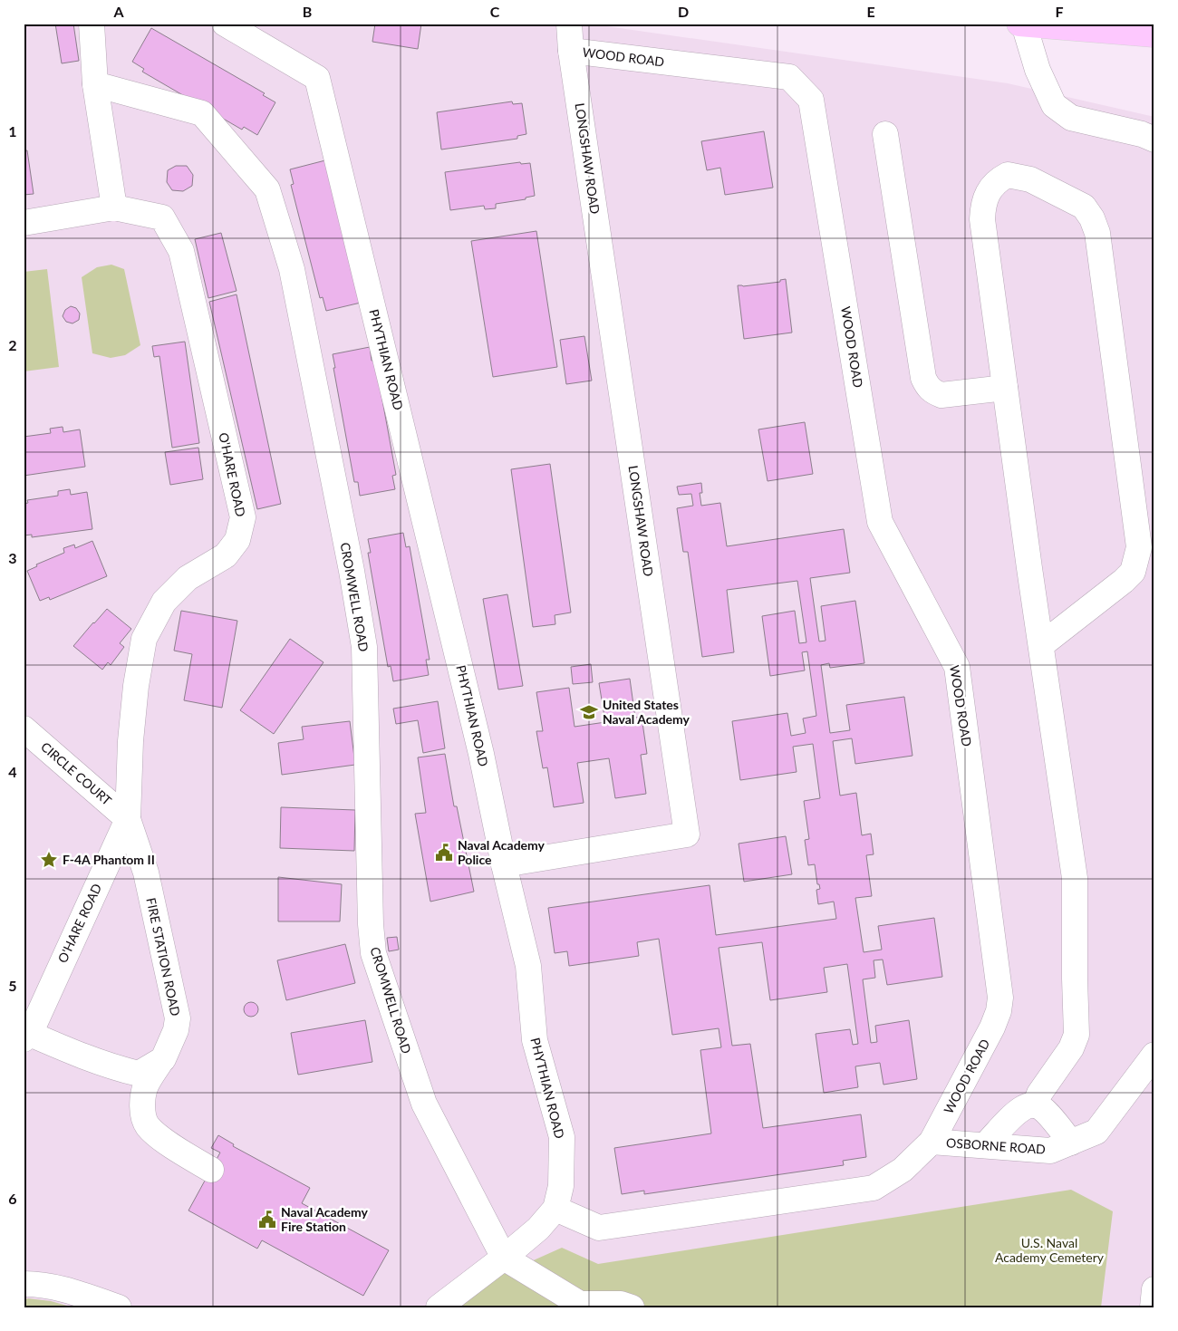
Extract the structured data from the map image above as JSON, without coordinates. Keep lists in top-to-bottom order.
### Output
{
  "streets": {
    "street": [
      "WOOD ROAD",
      "LONGSHAW ROAD",
      "PHYTHIAN ROAD",
      "O'HARE ROAD",
      "CROMWELL ROAD",
      "CIRCLE COURT",
      "FIRE STATION ROAD",
      "OSBORNE ROAD"
    ]
  },
  "crossings": [
    ["WOOD ROAD", "LONGSHAW ROAD"],
    ["WOOD ROAD", "PHYTHIAN ROAD"],
    ["WOOD ROAD", "OSBORNE ROAD"],
    ["LONGSHAW ROAD", "PHYTHIAN ROAD"],
    ["PHYTHIAN ROAD", "CROMWELL ROAD"],
    ["O'HARE ROAD", "CIRCLE COURT"],
    ["O'HARE ROAD", "FIRE STATION ROAD"],
    ["CIRCLE COURT", "FIRE STATION ROAD"]
  ],
  "parks": ["U.S. Naval Academy Cemetery"],
  "places": {
    "school or university": ["United States Naval Academy"],
    "public building": ["Naval Academy Police", "Naval Academy Fire Station"],
    "place": ["F-4A Phantom II"]
  },
  "grid": {
    "columns": [
      "A",
      "B",
      "C",
      "D",
      "E",
      "F"
    ],
    "rows": [
      "1",
      "2",
      "3",
      "4",
      "5",
      "6"
    ]
  }
}
